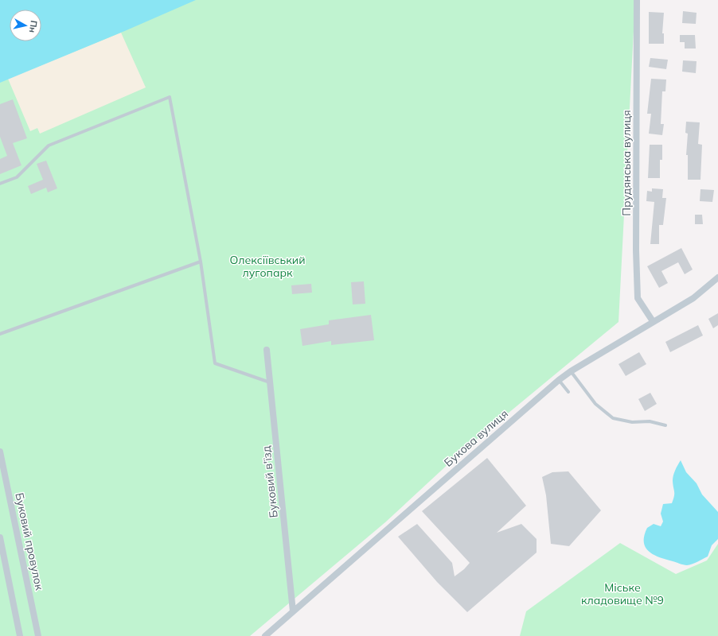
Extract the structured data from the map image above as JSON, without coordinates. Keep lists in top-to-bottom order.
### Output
{
  "streets": {
    "street": [
      "Прудянська вулиця",
      "Букова вулиця",
      "Буковий в'їзд",
      "Буковий провулок"
    ]
  },
  "crossings": [
    ["Прудянська вулиця", "Букова вулиця"],
    ["Букова вулиця", "Буковий в'їзд"]
  ],
  "parks": ["Олексіївський лугопарк", "Міське кладовище №9"],
  "north": "right"
}
